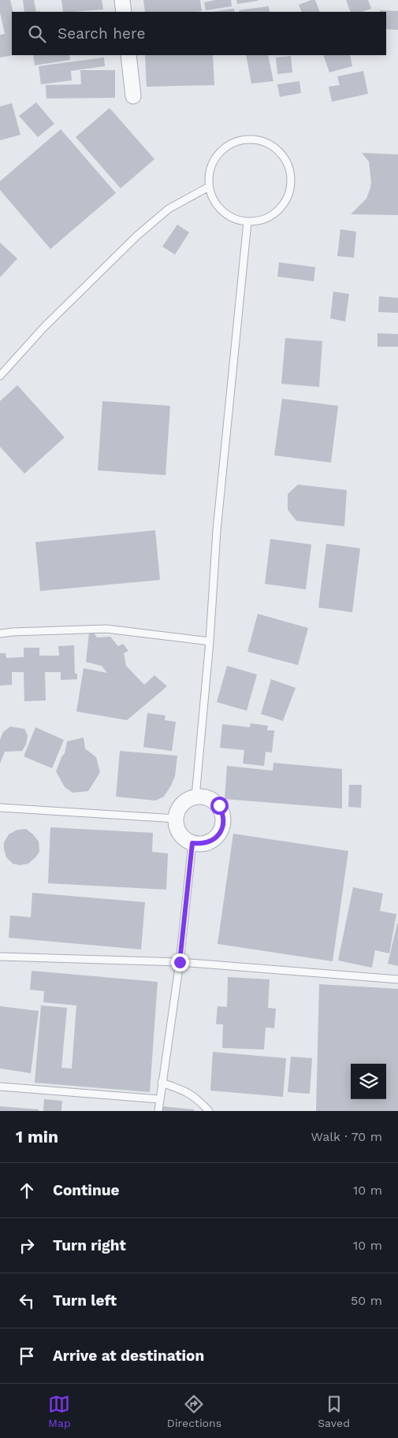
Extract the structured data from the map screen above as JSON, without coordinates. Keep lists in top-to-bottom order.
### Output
{
  "page": {
    "search": "Search here",
    "heading": ["1 min", "Walk · 70 m"],
    "list": [
      ["Continue", "10 m"],
      ["Turn right", "10 m"],
      ["Turn left", "50 m"],
      "Arrive at destination"
    ],
    "nav": ["Map", "Directions", "Saved"]
  }
}
